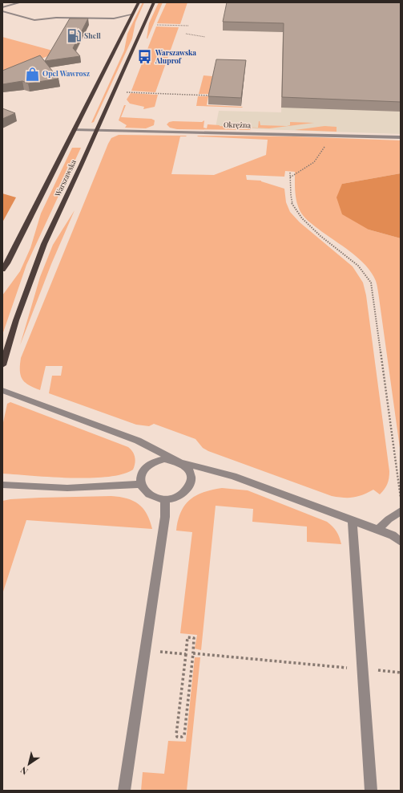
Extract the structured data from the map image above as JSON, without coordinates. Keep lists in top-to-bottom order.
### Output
{
  "streets": {
    "main road": ["Warszawska"],
    "street": ["Okrężna"]
  },
  "crossings": [
    ["Okrężna", "Warszawska"]
  ],
  "places": {
    "fuel station": ["Shell"],
    "bus stop": ["Warszawska Aluprof"],
    "shop": ["Opel Wawrosz"]
  },
  "north": "bottom left"
}
